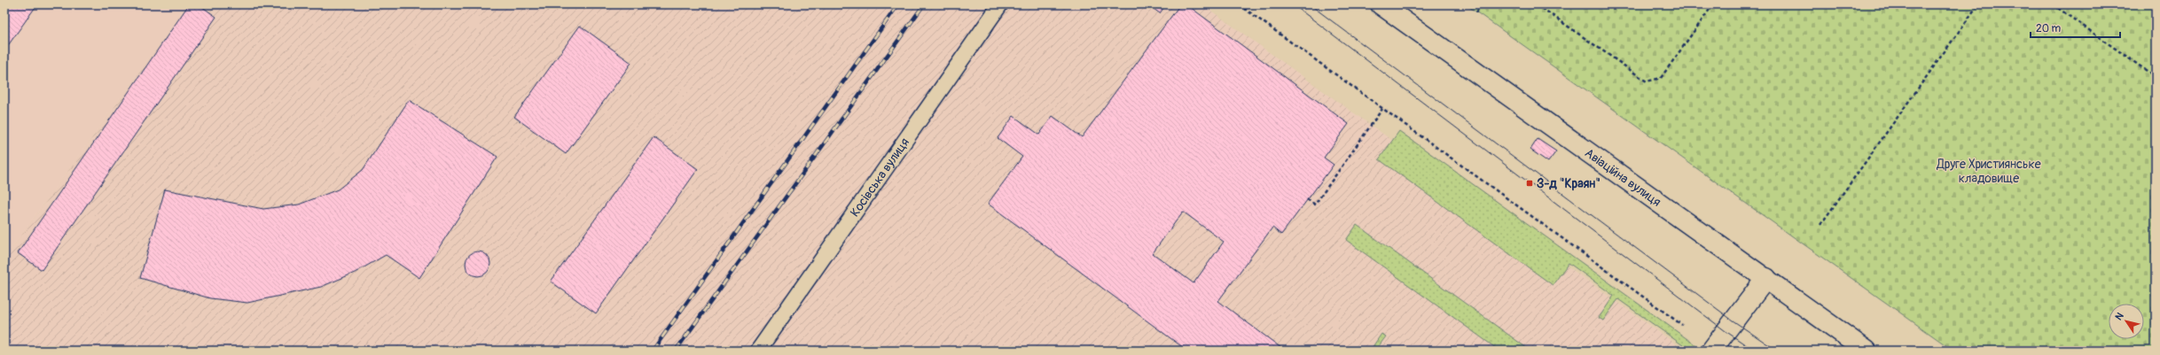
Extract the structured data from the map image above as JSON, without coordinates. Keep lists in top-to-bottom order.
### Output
{
  "streets": {
    "street": ["Авіаційна вулиця"],
    "lane": ["Косівська вулиця"]
  },
  "parks": ["Друге Християнське кладовище"],
  "places": {
    "transit": ["З-д \"Краян\""]
  },
  "scale_bar": "20 m",
  "north": "top left"
}
